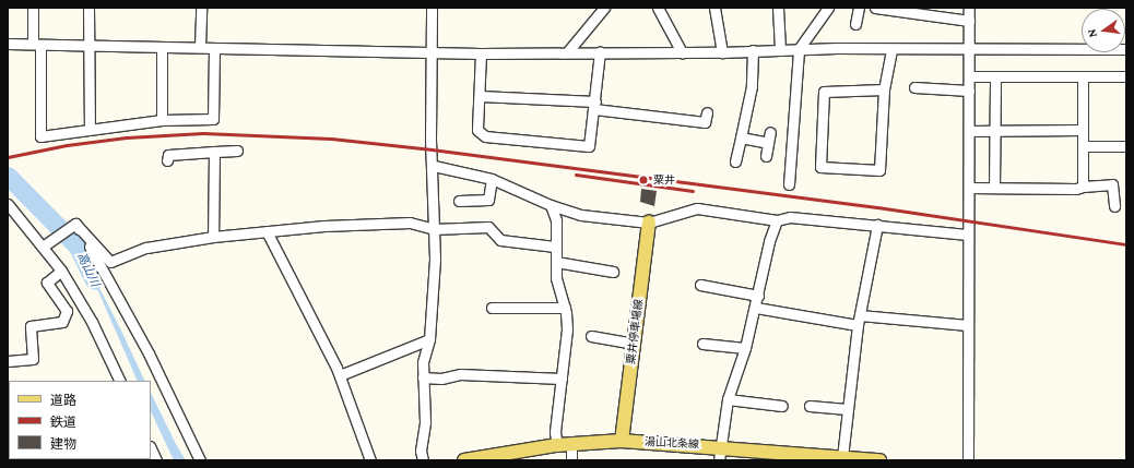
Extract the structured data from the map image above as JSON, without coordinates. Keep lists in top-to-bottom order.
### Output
{
  "streets": {
    "main road": ["粟井停車場線", "湯山北条線"]
  },
  "crossings": [
    ["粟井停車場線", "湯山北条線"]
  ],
  "water": ["高山川"],
  "places": ["粟井"],
  "legend": ["道路", "鉄道", "建物"],
  "north": "left"
}
